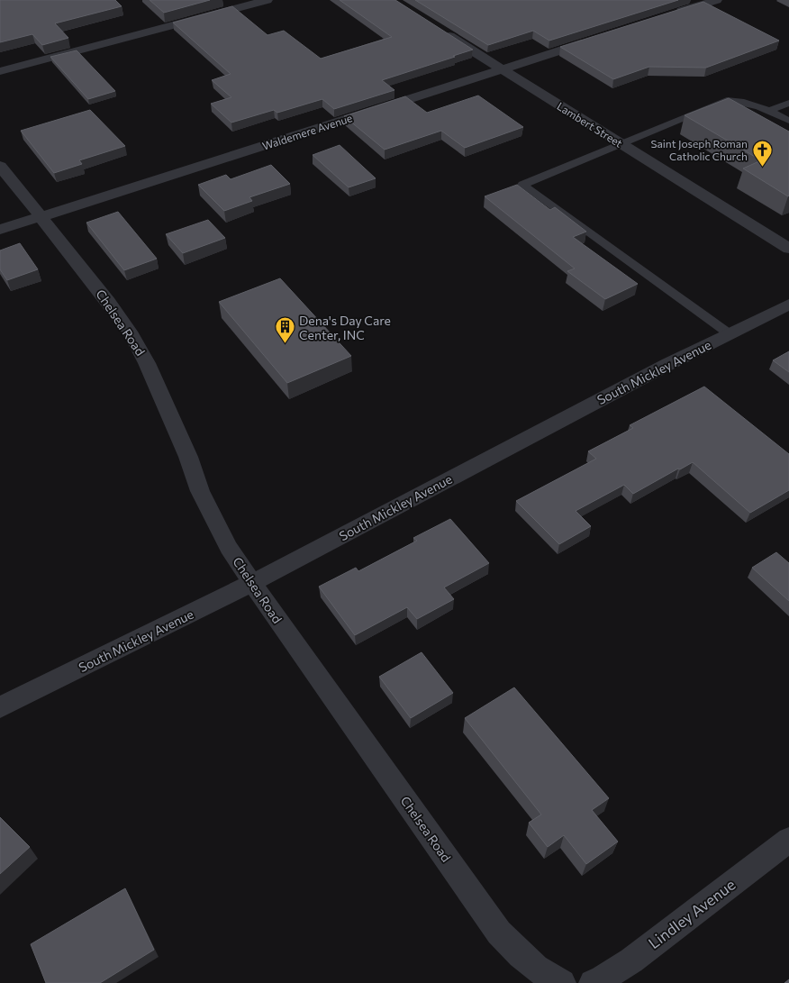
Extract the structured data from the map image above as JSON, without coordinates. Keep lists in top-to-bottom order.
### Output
{
  "streets": {
    "street": [
      "Lambert Street",
      "Waldemere Avenue",
      "Chelsea Road",
      "South Mickley Avenue",
      "Lindley Avenue"
    ]
  },
  "crossings": [
    ["Lambert Street", "Waldemere Avenue"],
    ["Waldemere Avenue", "Chelsea Road"],
    ["Chelsea Road", "South Mickley Avenue"]
  ],
  "places": {
    "church": ["Saint Joseph Roman Catholic Church"],
    "building": ["Dena's Day Care Center, INC"]
  }
}
